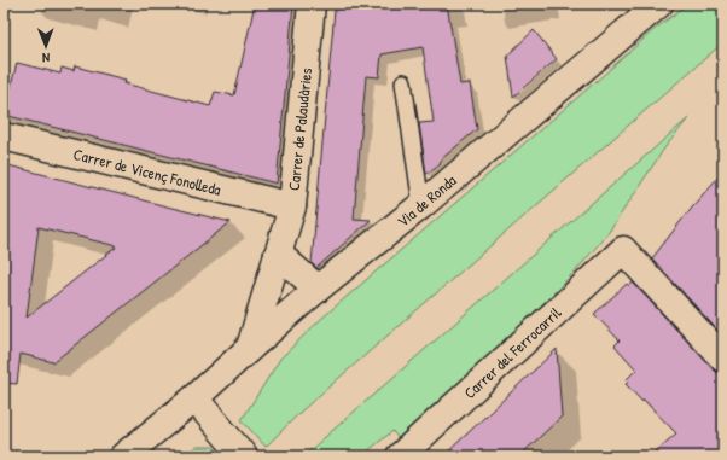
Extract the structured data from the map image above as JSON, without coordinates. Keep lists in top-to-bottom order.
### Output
{
  "streets": {
    "street": [
      "Carrer de Palaudàries",
      "Carrer de Vicenç Fonolleda",
      "Via de Ronda",
      "Carrer del Ferrocarril"
    ]
  },
  "crossings": [
    ["Carrer de Palaudàries", "Carrer de Vicenç Fonolleda"],
    ["Carrer de Palaudàries", "Via de Ronda"]
  ],
  "north": "bottom"
}
